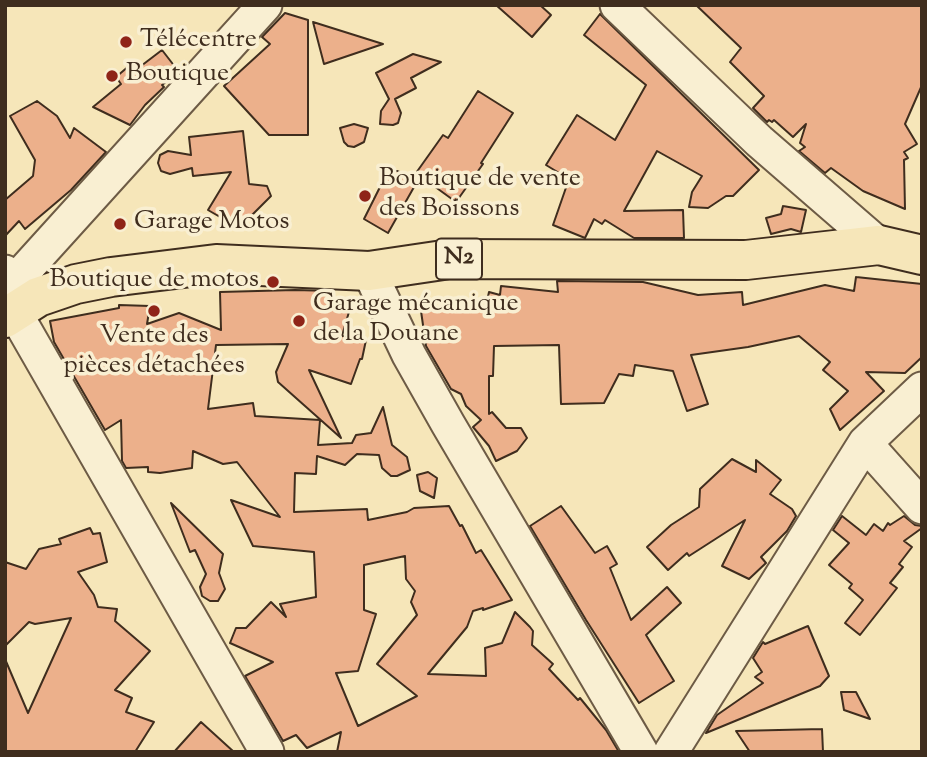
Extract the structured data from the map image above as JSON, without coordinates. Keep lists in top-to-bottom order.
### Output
{
  "streets": {
    "highway": ["N2"]
  },
  "places": [
    "Télécentre",
    "Boutique",
    "Boutique de vente des Boissons",
    "Garage Motos",
    "Boutique de motos",
    "Vente des pièces détachées",
    "Garage mécanique de la Douane"
  ]
}
